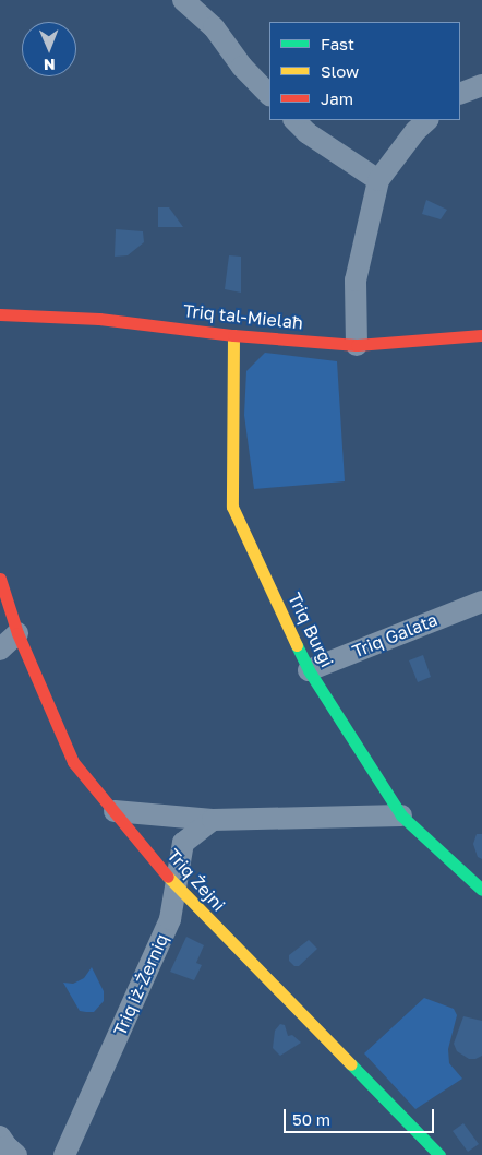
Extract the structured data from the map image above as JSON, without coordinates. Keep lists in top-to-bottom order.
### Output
{
  "streets": {
    "street": [
      "Triq tal-Mielaħ",
      "Triq Burgi",
      "Triq Galata",
      "Triq Żejni",
      "Triq iż-Żerniq"
    ]
  },
  "crossings": [
    ["Triq tal-Mielaħ", "Triq Burgi"],
    ["Triq Burgi", "Triq Galata"],
    ["Triq Żejni", "Triq iż-Żerniq"]
  ],
  "legend": ["Fast", "Slow", "Jam"],
  "scale_bar": "50 m",
  "north": "bottom"
}
